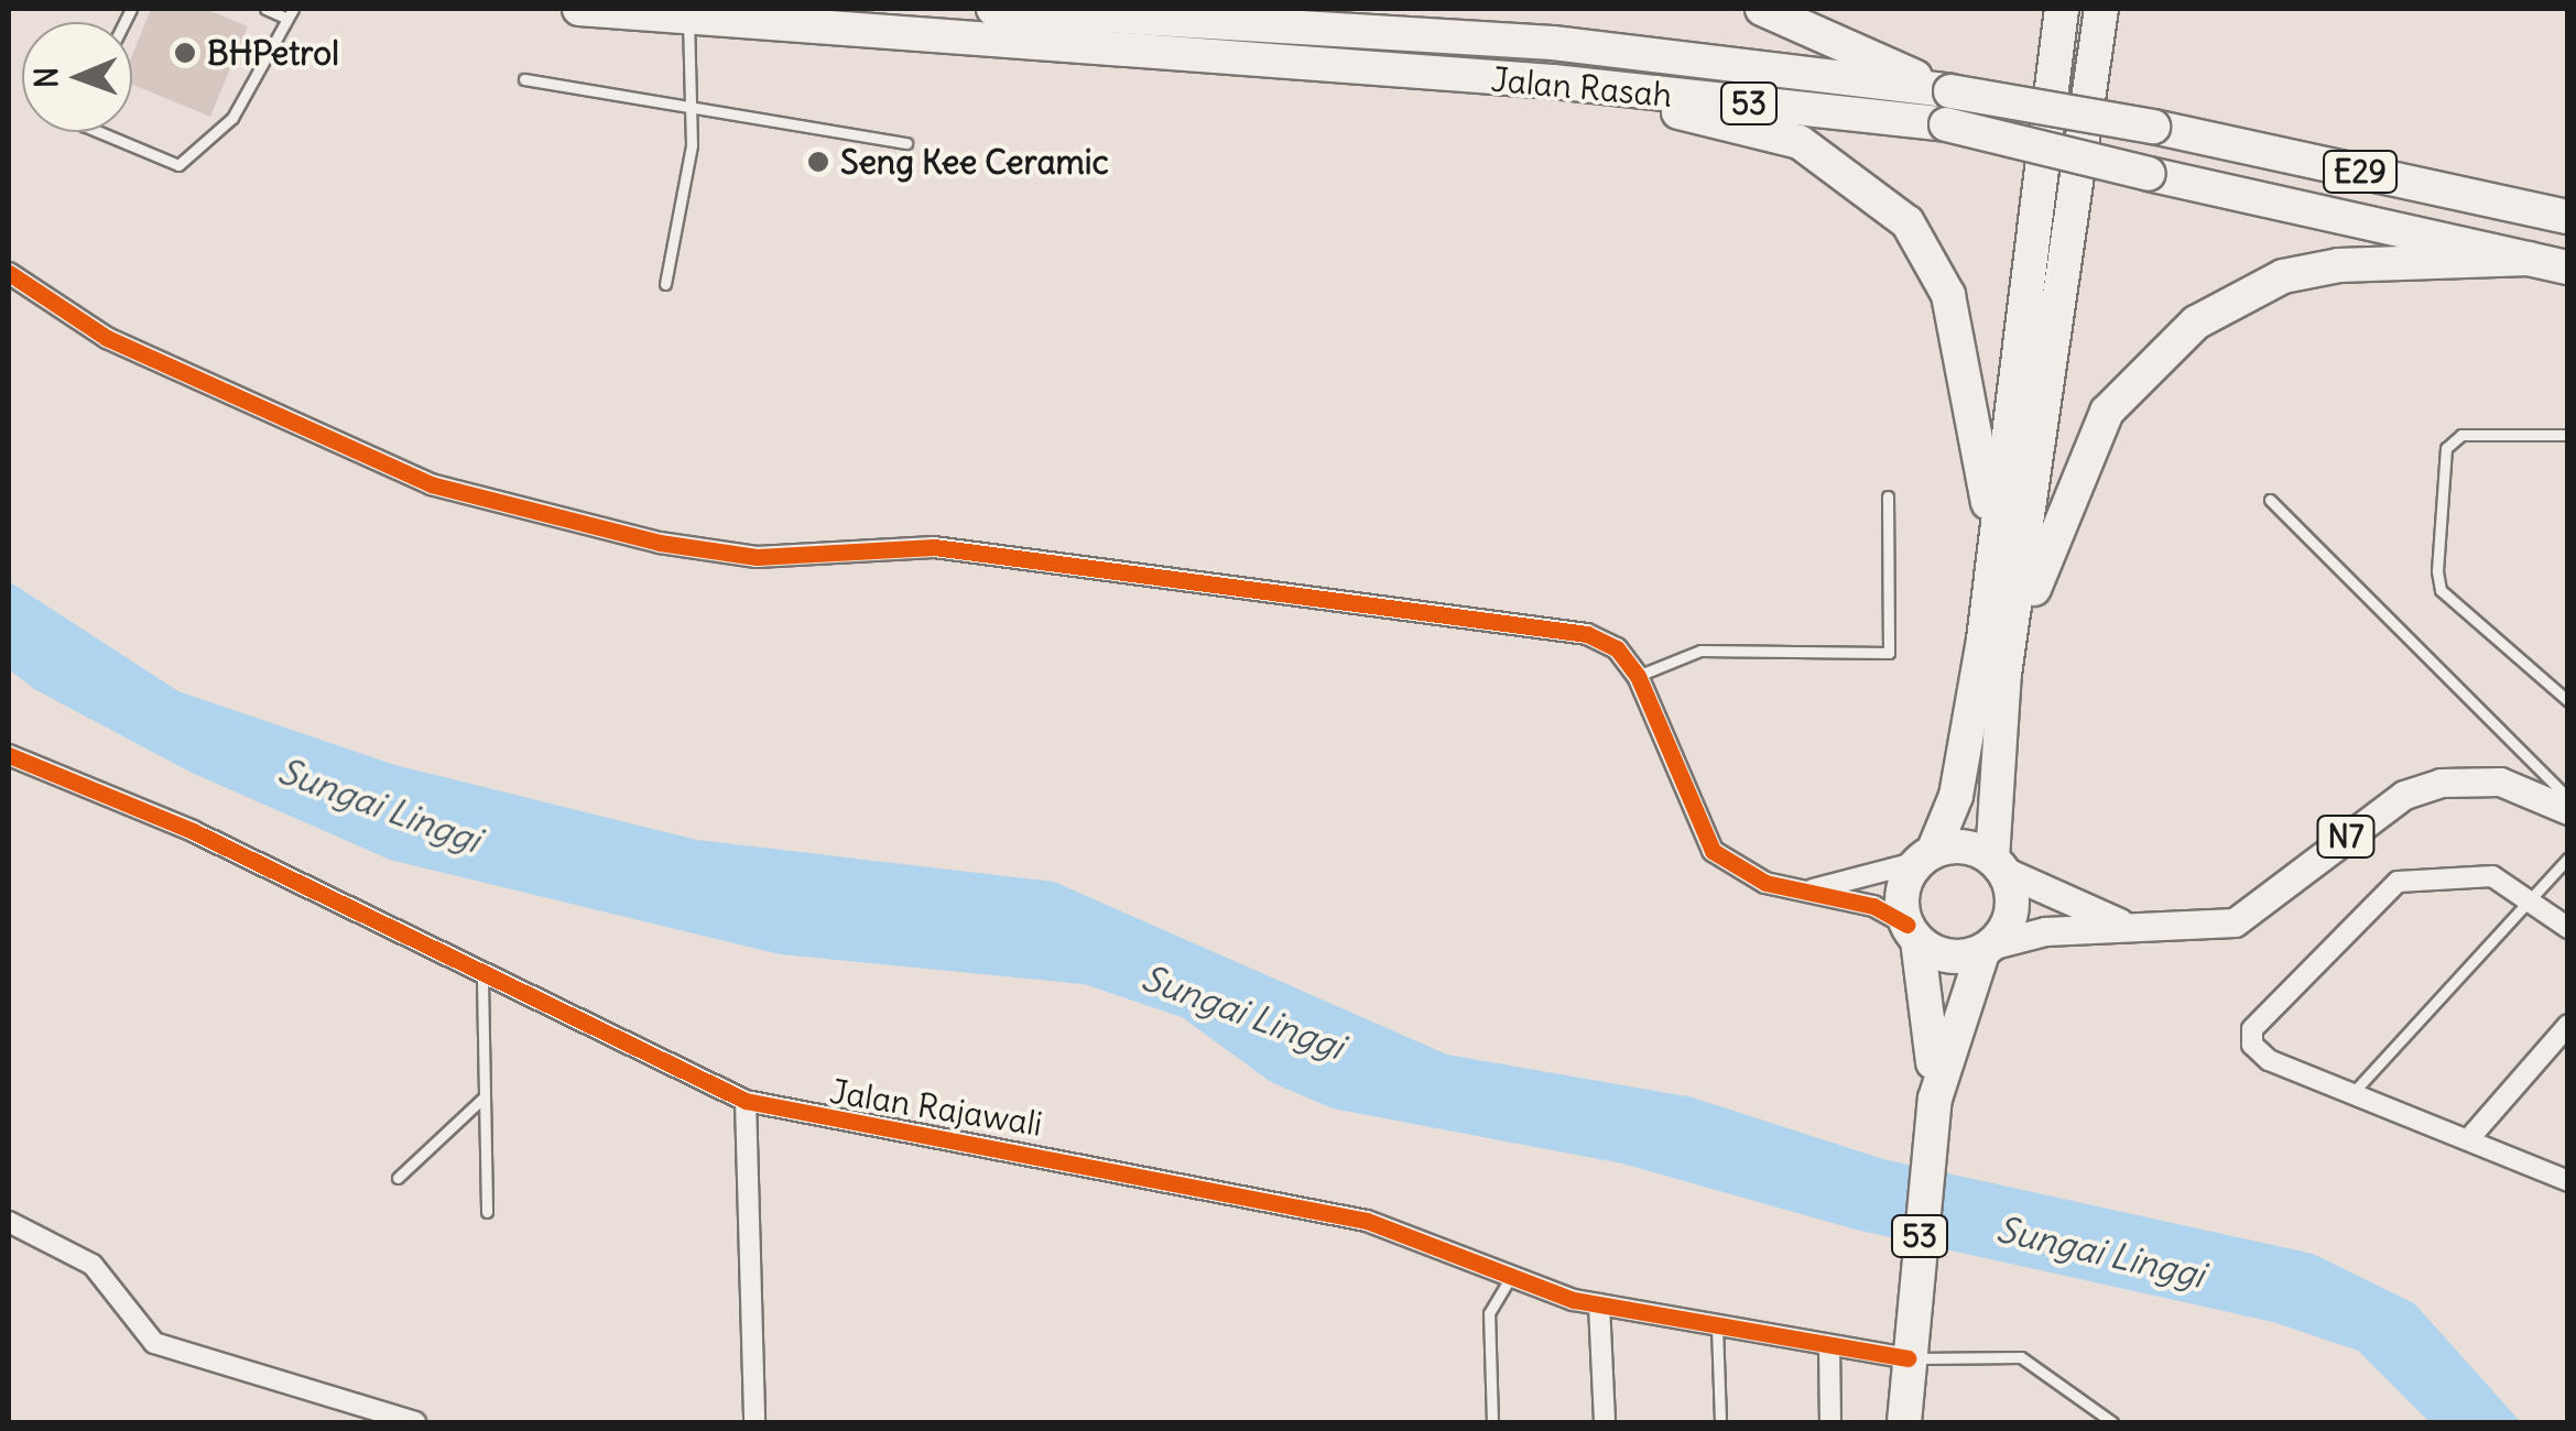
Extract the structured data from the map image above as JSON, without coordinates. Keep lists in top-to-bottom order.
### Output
{
  "streets": {
    "highway": ["Jalan Rasah", "53", "E29"],
    "main road": ["N7"],
    "street": ["Jalan Rajawali"]
  },
  "crossings": [
    ["53", "N7"],
    ["53", "Jalan Rajawali"]
  ],
  "water": ["Sungai Linggi"],
  "places": ["BHPetrol", "Seng Kee Ceramic"],
  "north": "left"
}
